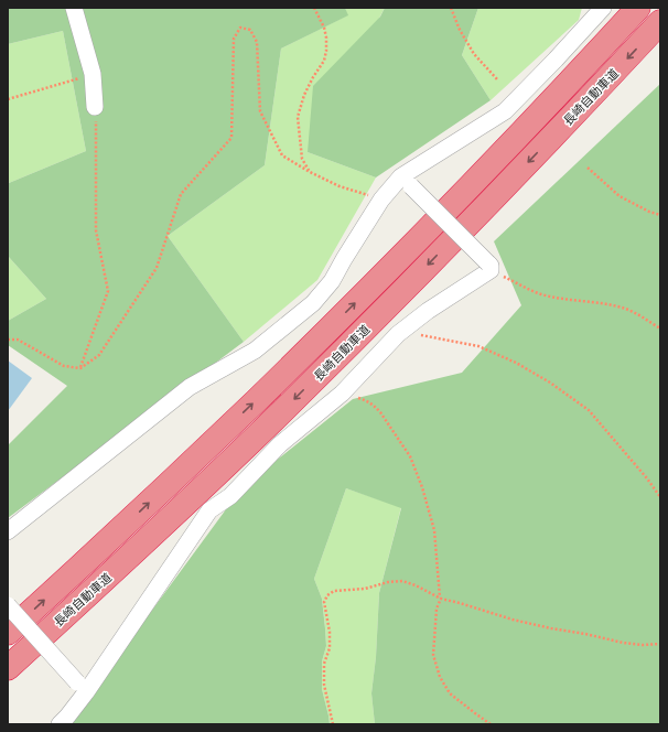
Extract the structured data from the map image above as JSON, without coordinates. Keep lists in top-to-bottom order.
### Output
{
  "streets": {
    "highway": ["長崎自動車道"]
  }
}
